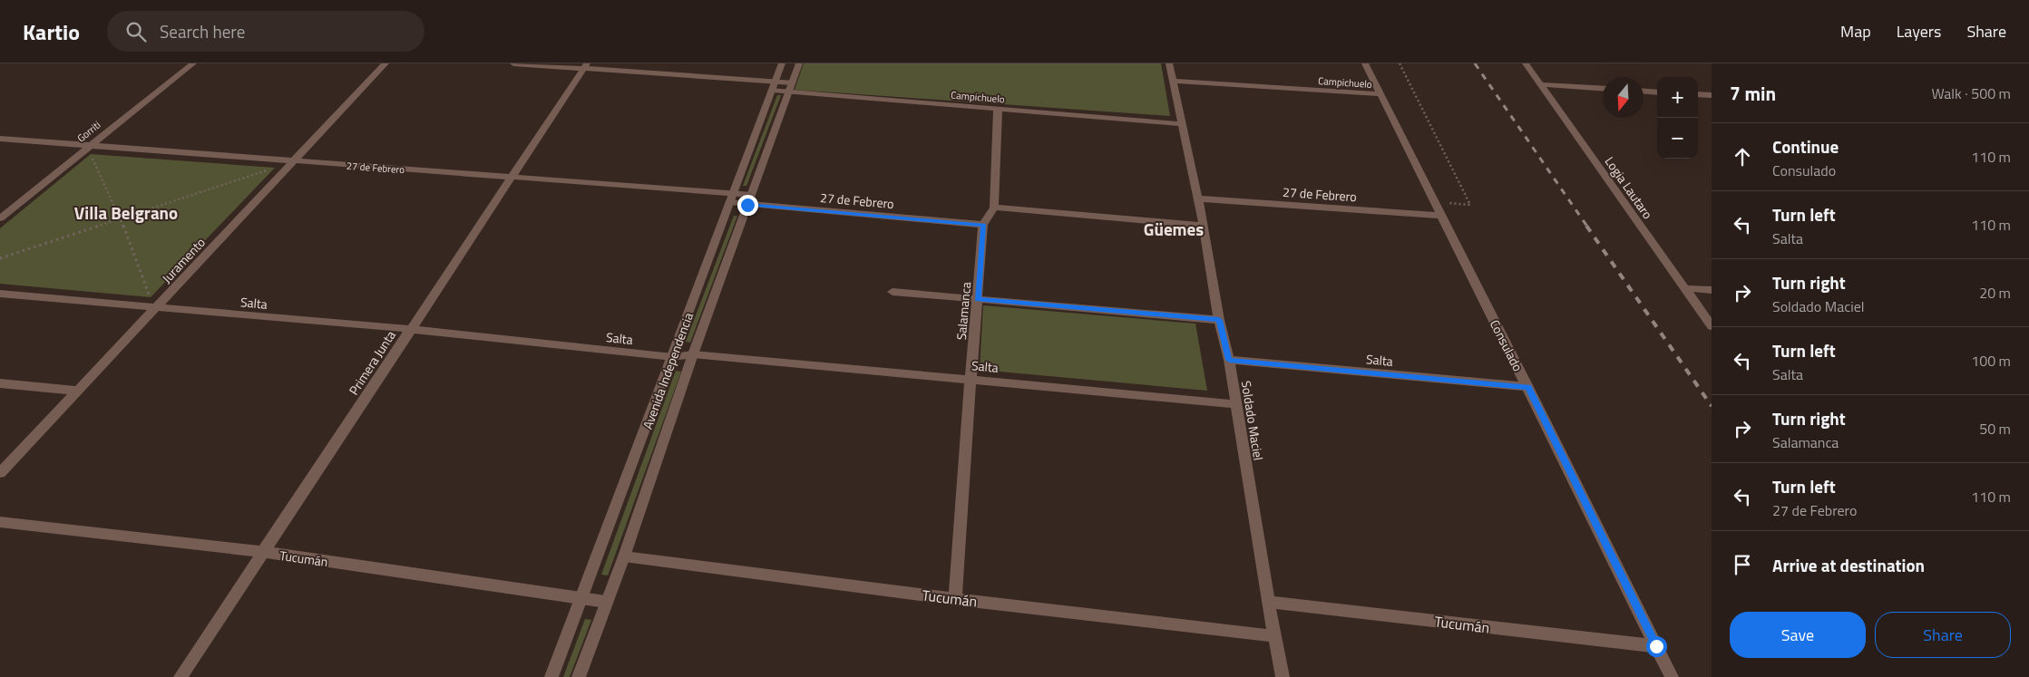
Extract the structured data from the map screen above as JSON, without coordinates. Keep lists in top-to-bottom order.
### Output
{
  "streets": {
    "street": [
      "Campichuelo",
      "Gorriti",
      "27 de Febrero",
      "Logia Lautaro",
      "Juramento",
      "Salta",
      "Salamanca",
      "Consulado",
      "Primera Junta",
      "Avenida Independencia",
      "Soldado Maciel",
      "Tucumán"
    ]
  },
  "crossings": [
    ["Campichuelo", "Consulado"],
    ["Campichuelo", "Primera Junta"],
    ["Campichuelo", "Avenida Independencia"],
    ["Campichuelo", "Soldado Maciel"],
    ["Gorriti", "27 de Febrero"],
    ["27 de Febrero", "Juramento"],
    ["27 de Febrero", "Salamanca"],
    ["27 de Febrero", "Consulado"],
    ["27 de Febrero", "Primera Junta"],
    ["27 de Febrero", "Avenida Independencia"],
    ["27 de Febrero", "Soldado Maciel"],
    ["Juramento", "Salta"],
    ["Salta", "Salamanca"],
    ["Salta", "Consulado"],
    ["Salta", "Primera Junta"],
    ["Salta", "Avenida Independencia"],
    ["Salta", "Soldado Maciel"],
    ["Salamanca", "Tucumán"],
    ["Consulado", "Tucumán"],
    ["Primera Junta", "Tucumán"],
    ["Avenida Independencia", "Tucumán"],
    ["Soldado Maciel", "Tucumán"]
  ],
  "districts": ["Villa Belgrano", "Güemes"],
  "north": "bottom",
  "page": {
    "header": "Kartio",
    "search": "Search here",
    "nav": ["Map", "Layers", "Share"],
    "heading": ["7 min", "Walk · 500 m"],
    "map_buttons": ["+", "−"],
    "list": [
      ["Continue", "Consulado", "110 m"],
      ["Turn left", "Salta", "110 m"],
      ["Turn right", "Soldado Maciel", "20 m"],
      ["Turn left", "Salta", "100 m"],
      ["Turn right", "Salamanca", "50 m"],
      ["Turn left", "27 de Febrero", "110 m"],
      "Arrive at destination"
    ],
    "buttons": ["Save", "Share"]
  }
}
